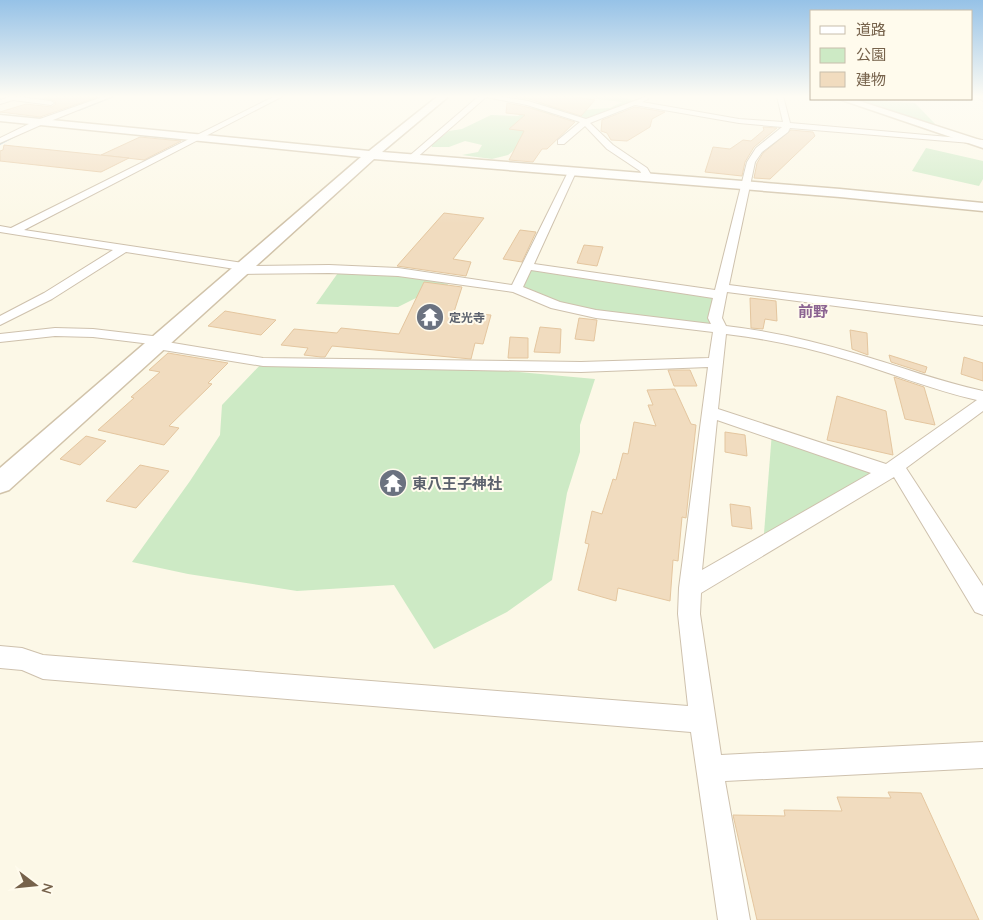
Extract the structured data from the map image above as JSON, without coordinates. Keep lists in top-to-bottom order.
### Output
{
  "districts": ["前野"],
  "places": {
    "temple": ["定光寺", "東八王子神社"]
  },
  "legend": ["道路", "公園", "建物"],
  "north": "right"
}
